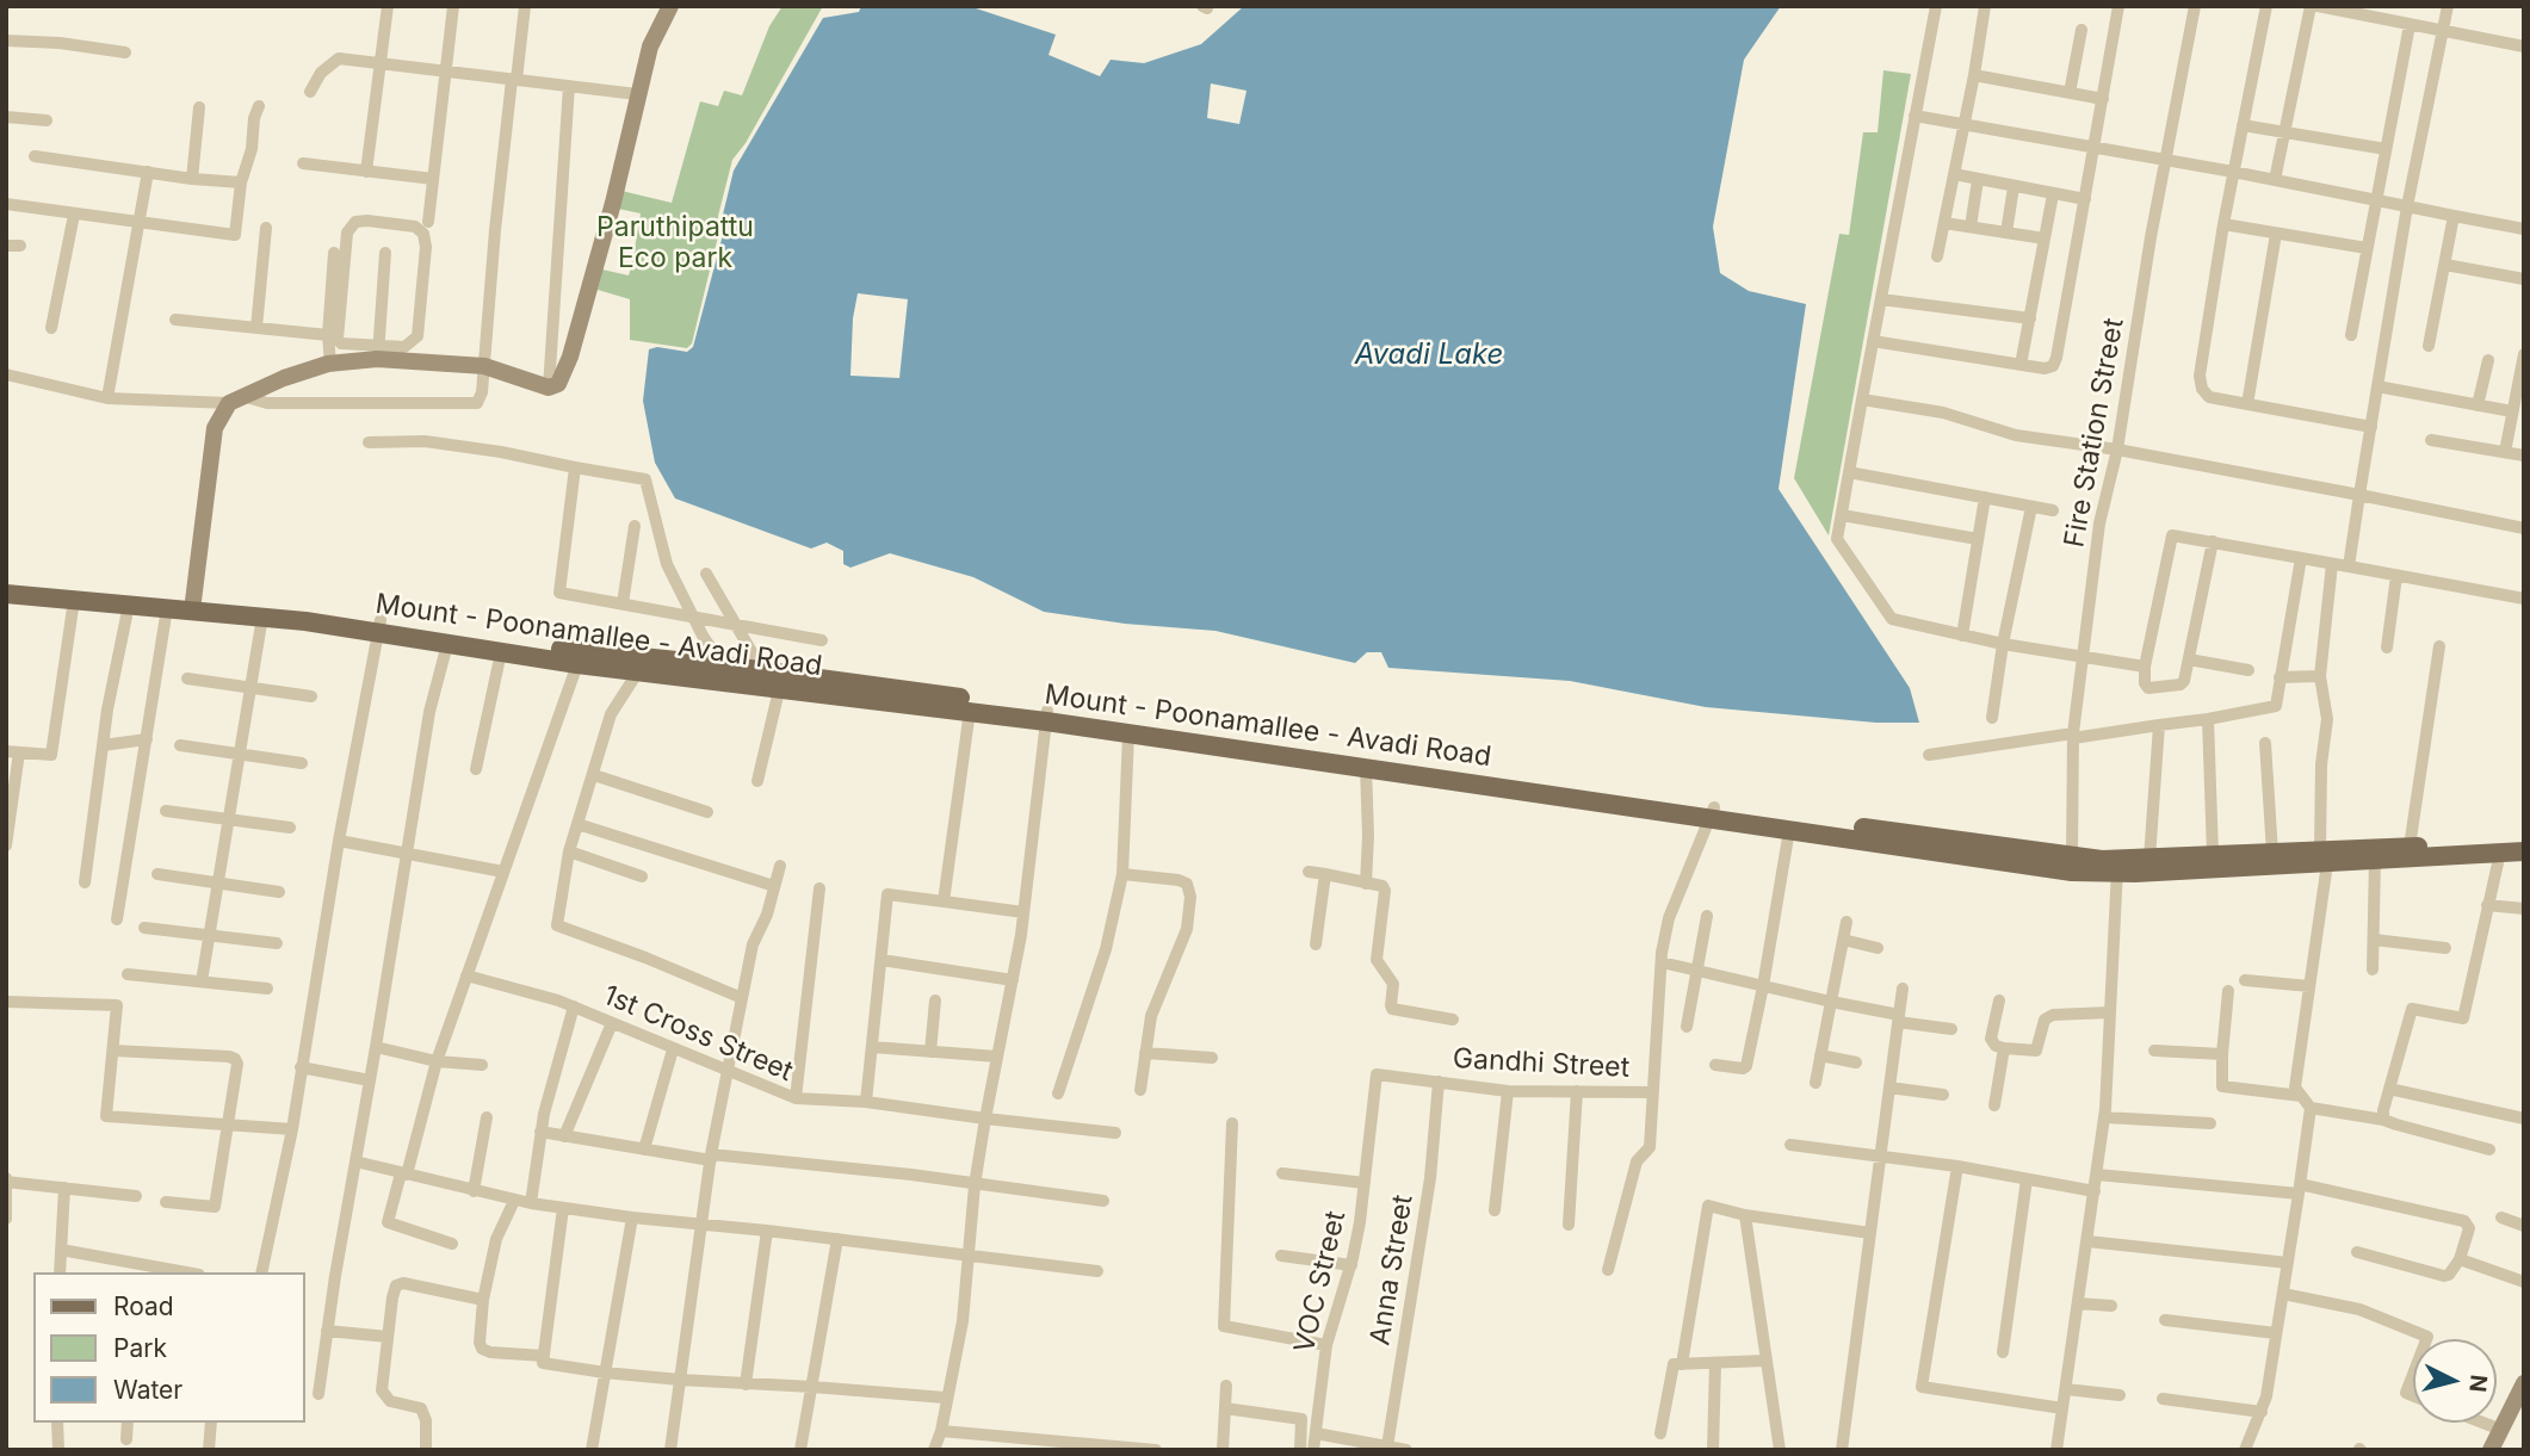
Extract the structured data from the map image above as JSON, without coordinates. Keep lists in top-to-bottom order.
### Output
{
  "streets": {
    "main road": ["Mount - Poonamallee - Avadi Road"],
    "street": [
      "Fire Station Street",
      "1st Cross Street",
      "Gandhi Street",
      "Anna Street",
      "VOC Street"
    ]
  },
  "crossings": [
    ["Fire Station Street", "Mount - Poonamallee - Avadi Road"],
    ["Gandhi Street", "Anna Street"],
    ["Gandhi Street", "VOC Street"]
  ],
  "water": ["Avadi Lake"],
  "parks": ["Paruthipattu Eco park"],
  "legend": ["Road", "Park", "Water"],
  "north": "right"
}
